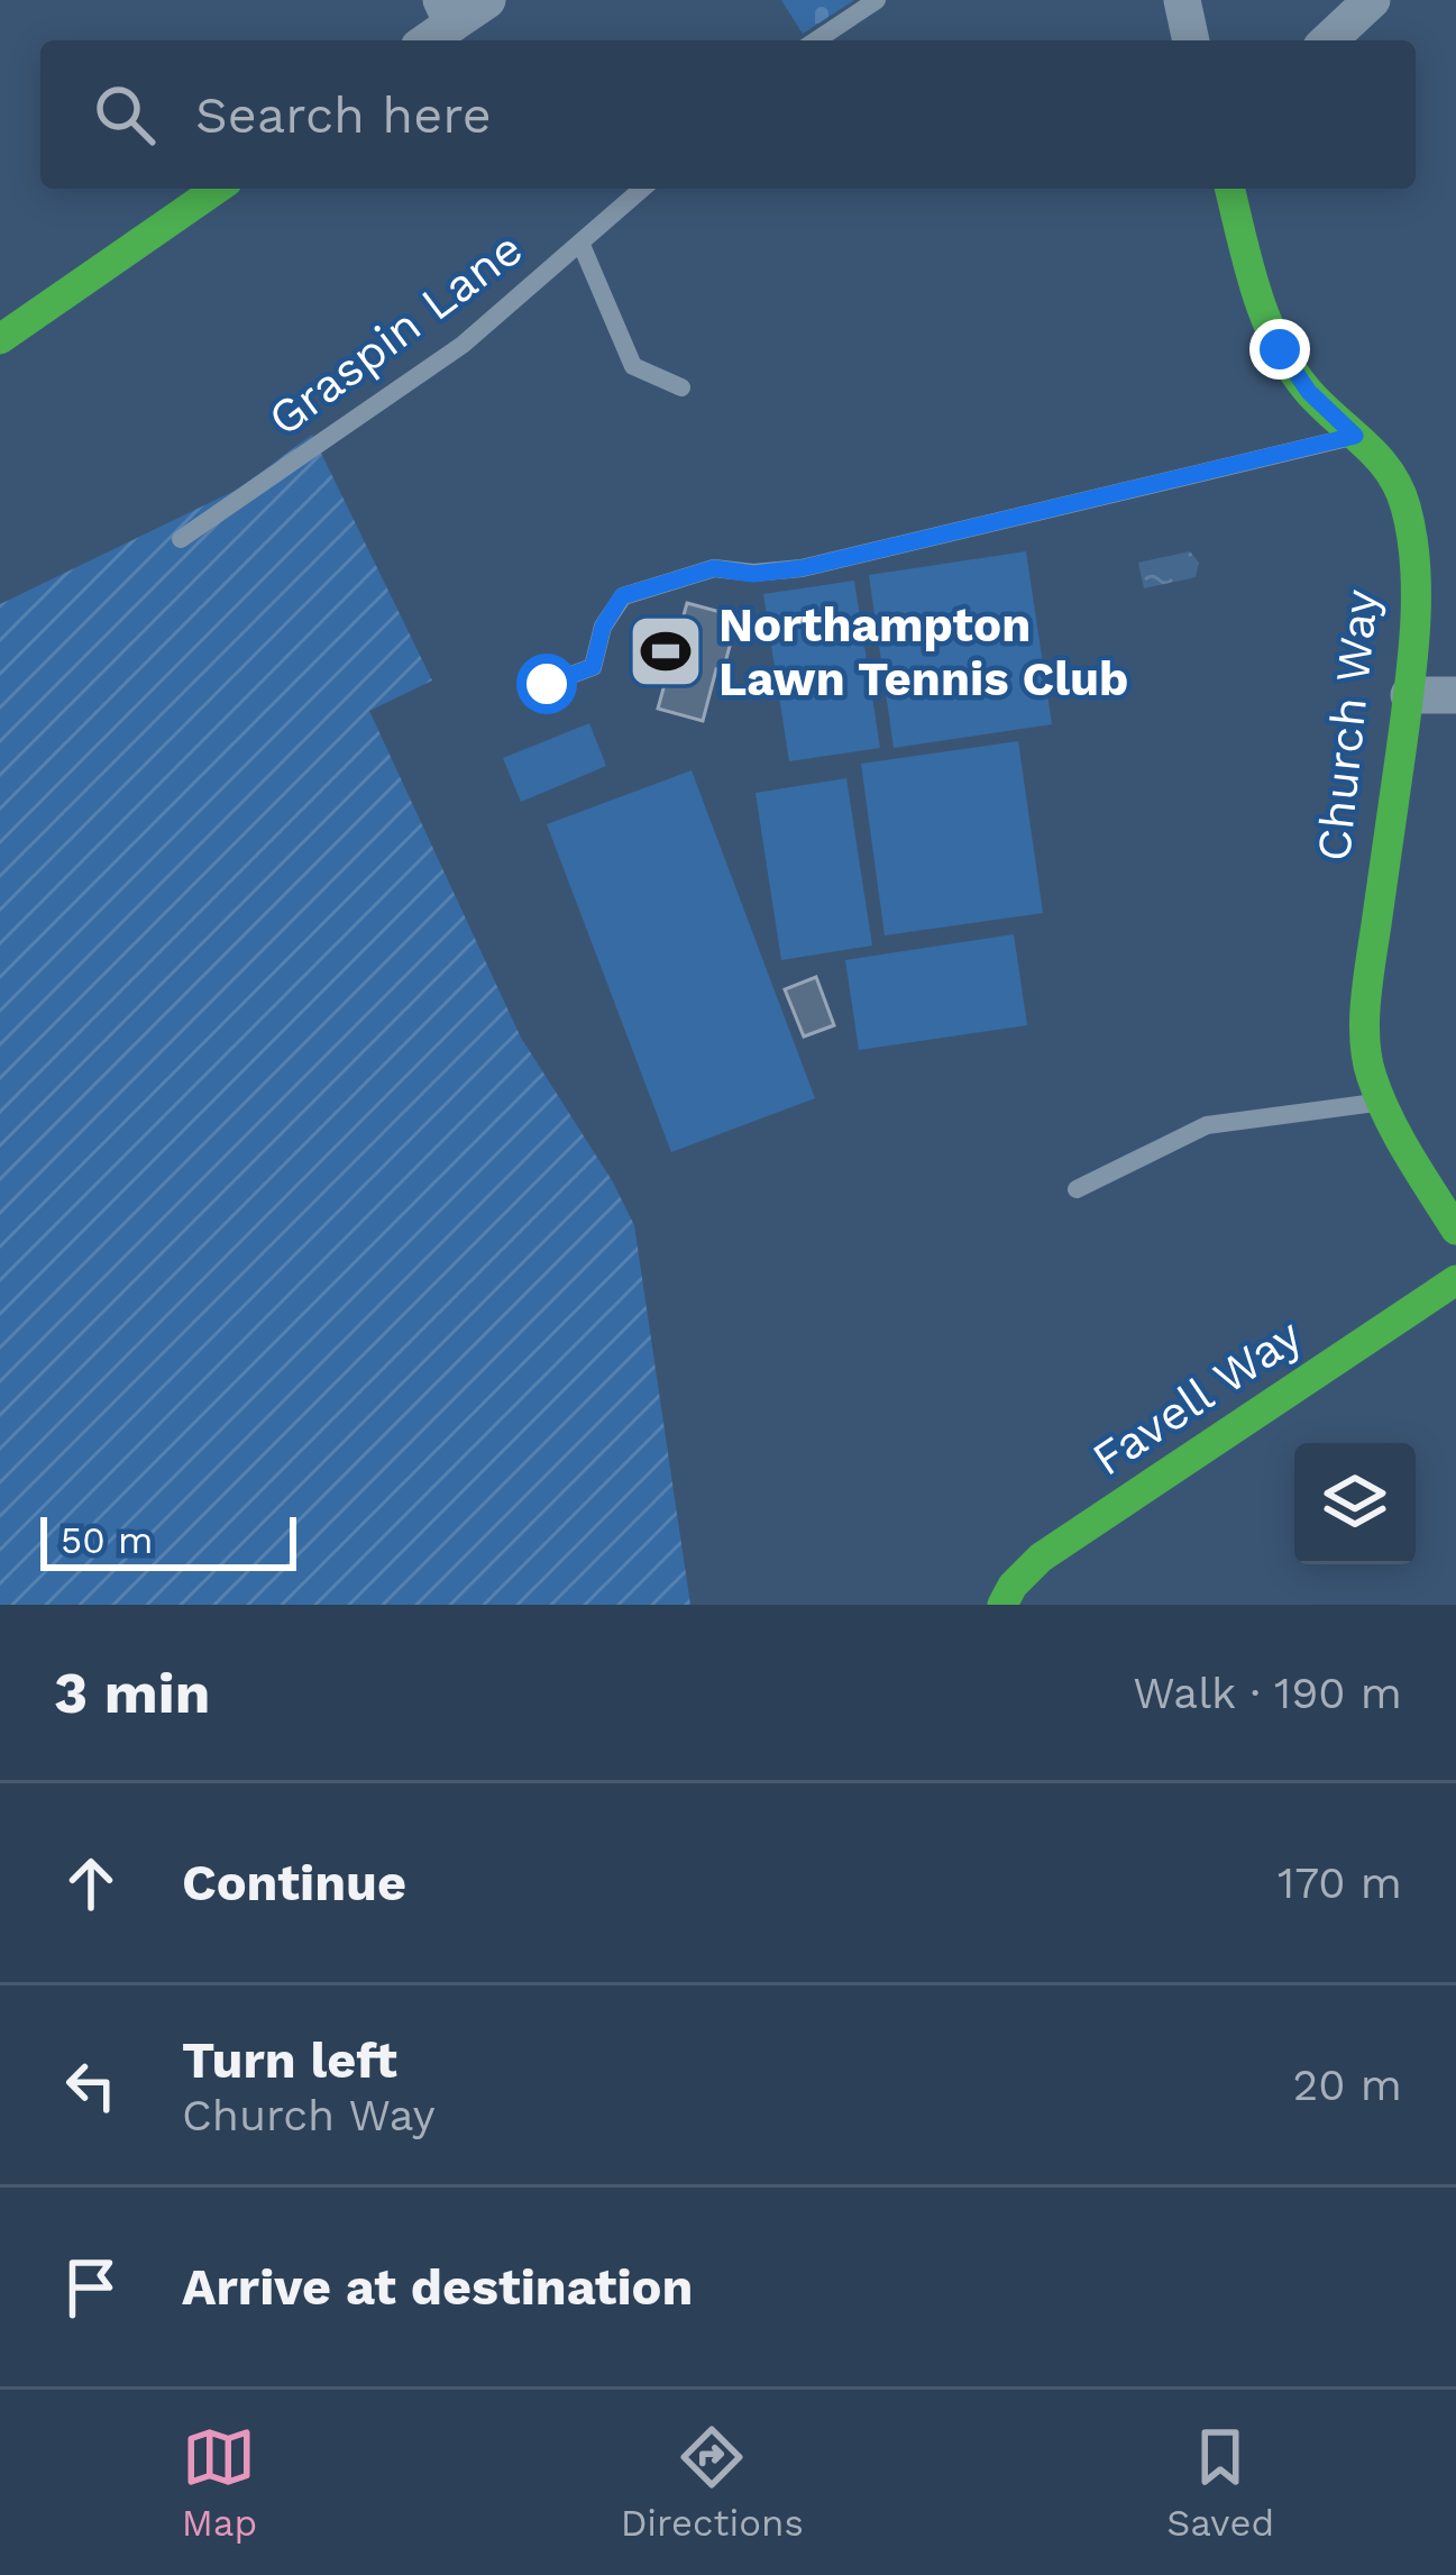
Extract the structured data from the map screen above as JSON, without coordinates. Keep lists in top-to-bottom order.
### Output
{
  "streets": {
    "street": ["Church Way", "Favell Way"],
    "lane": ["Graspin Lane"]
  },
  "places": {
    "sports": ["Northampton Lawn Tennis Club"]
  },
  "scale_bar": "50 m",
  "page": {
    "search": "Search here",
    "scale": "50 m",
    "heading": ["3 min", "Walk · 190 m"],
    "list": [
      ["Continue", "170 m"],
      ["Turn left", "Church Way", "20 m"],
      "Arrive at destination"
    ],
    "nav": ["Map", "Directions", "Saved"]
  }
}
